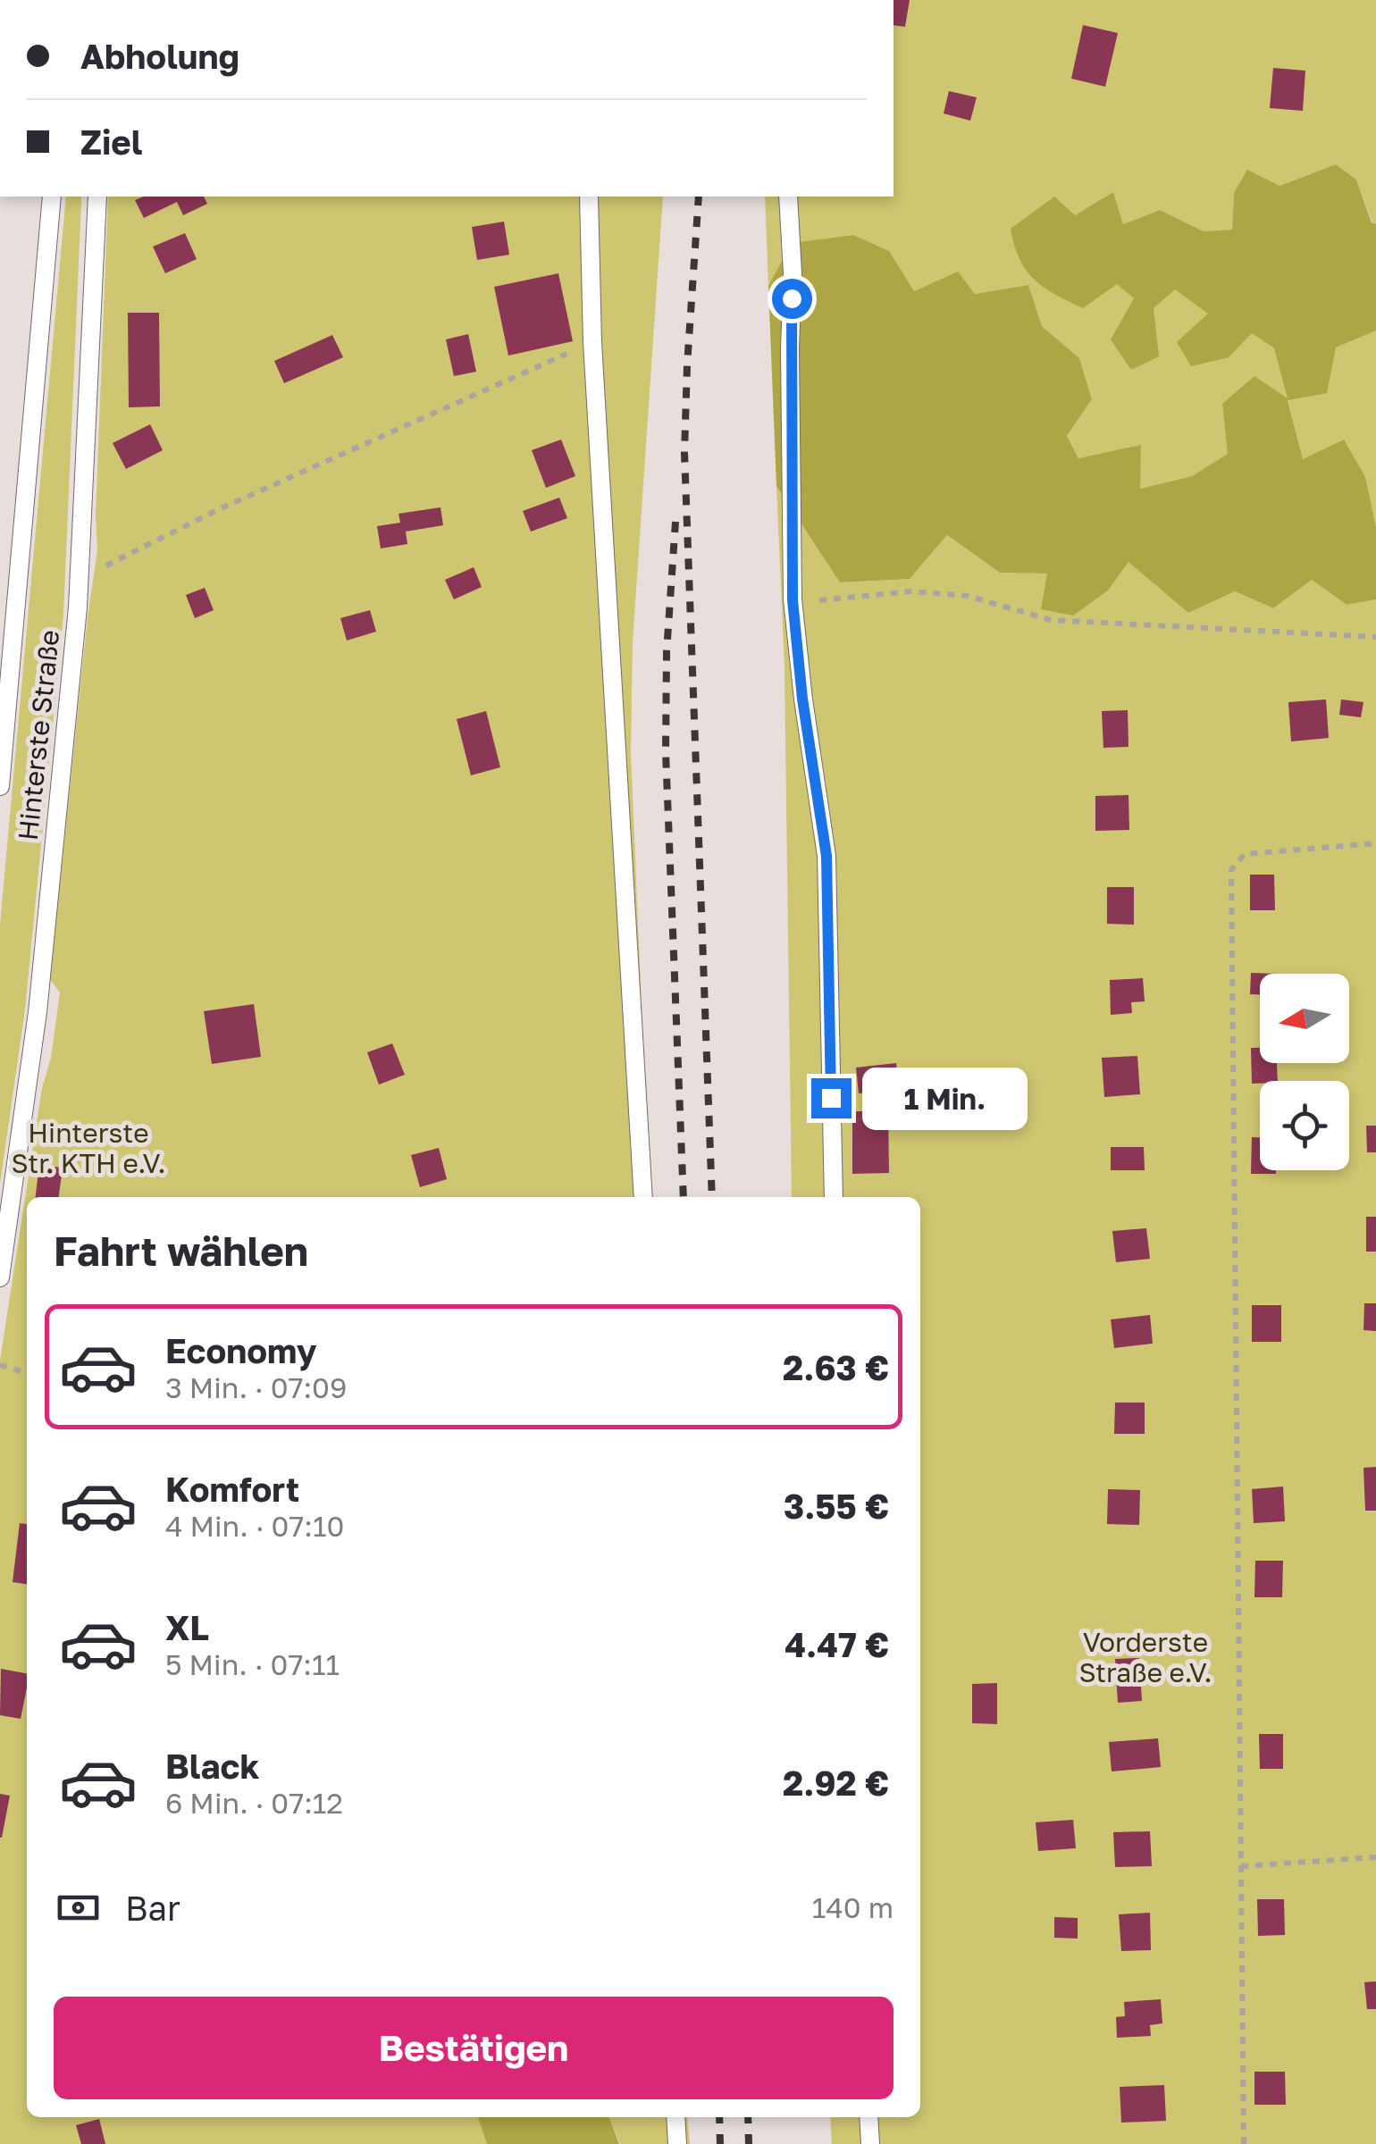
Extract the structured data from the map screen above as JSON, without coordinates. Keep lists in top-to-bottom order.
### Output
{
  "streets": {
    "lane": ["Hinterste Straße"]
  },
  "parks": ["Hinterste Str. KTH e.V.", "Vorderste Straße e.V."],
  "north": "left",
  "page": {
    "banner": ["Abholung", "Ziel"],
    "bubble": "1 Min.",
    "heading": "Fahrt wählen",
    "list": [
      {
        "name": "Economy",
        "note": "3 Min. · 07:09",
        "value": "2.63 €"
      },
      {
        "name": "Komfort",
        "note": "4 Min. · 07:10",
        "value": "3.55 €"
      },
      {
        "name": "XL",
        "note": "5 Min. · 07:11",
        "value": "4.47 €"
      },
      {
        "name": "Black",
        "note": "6 Min. · 07:12",
        "value": "2.92 €"
      }
    ],
    "pay": ["Bar", "140 m"],
    "buttons": "Bestätigen"
  }
}
